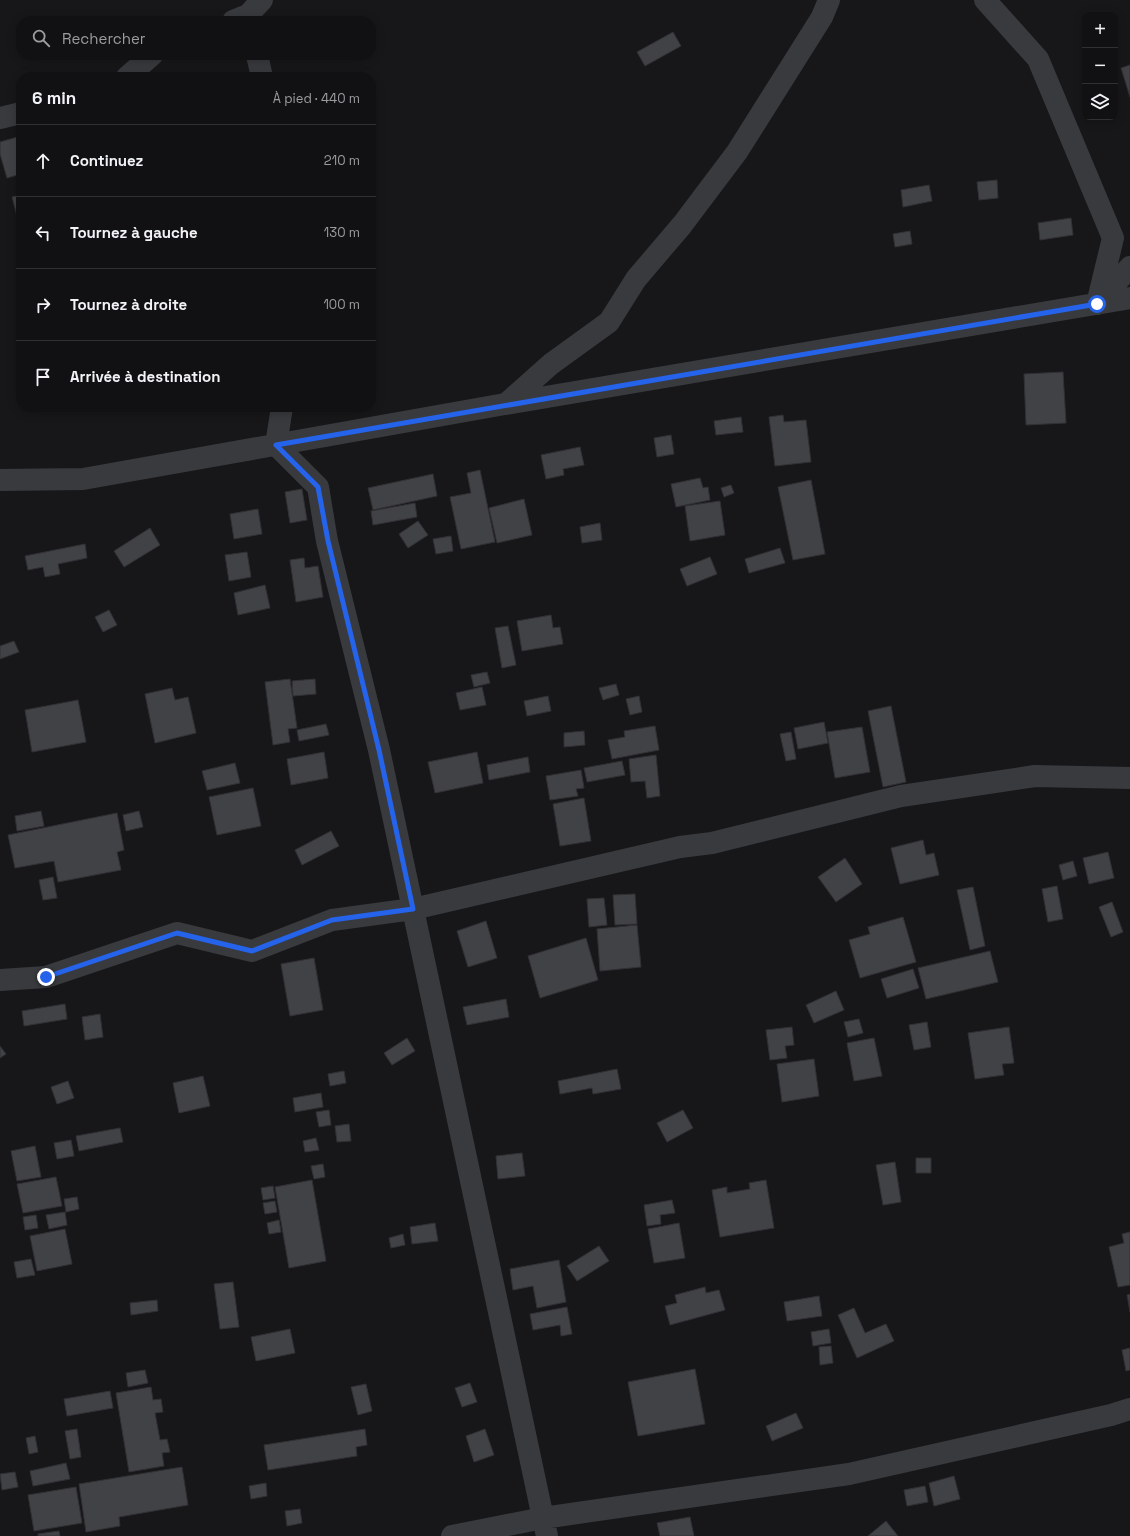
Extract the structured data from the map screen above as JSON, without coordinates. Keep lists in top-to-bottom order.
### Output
{
  "page": {
    "map_buttons": ["+", "−"],
    "search": "Rechercher",
    "heading": ["6 min", "À pied · 440 m"],
    "list": [
      ["Continuez", "210 m"],
      ["Tournez à gauche", "130 m"],
      ["Tournez à droite", "100 m"],
      "Arrivée à destination"
    ]
  }
}
